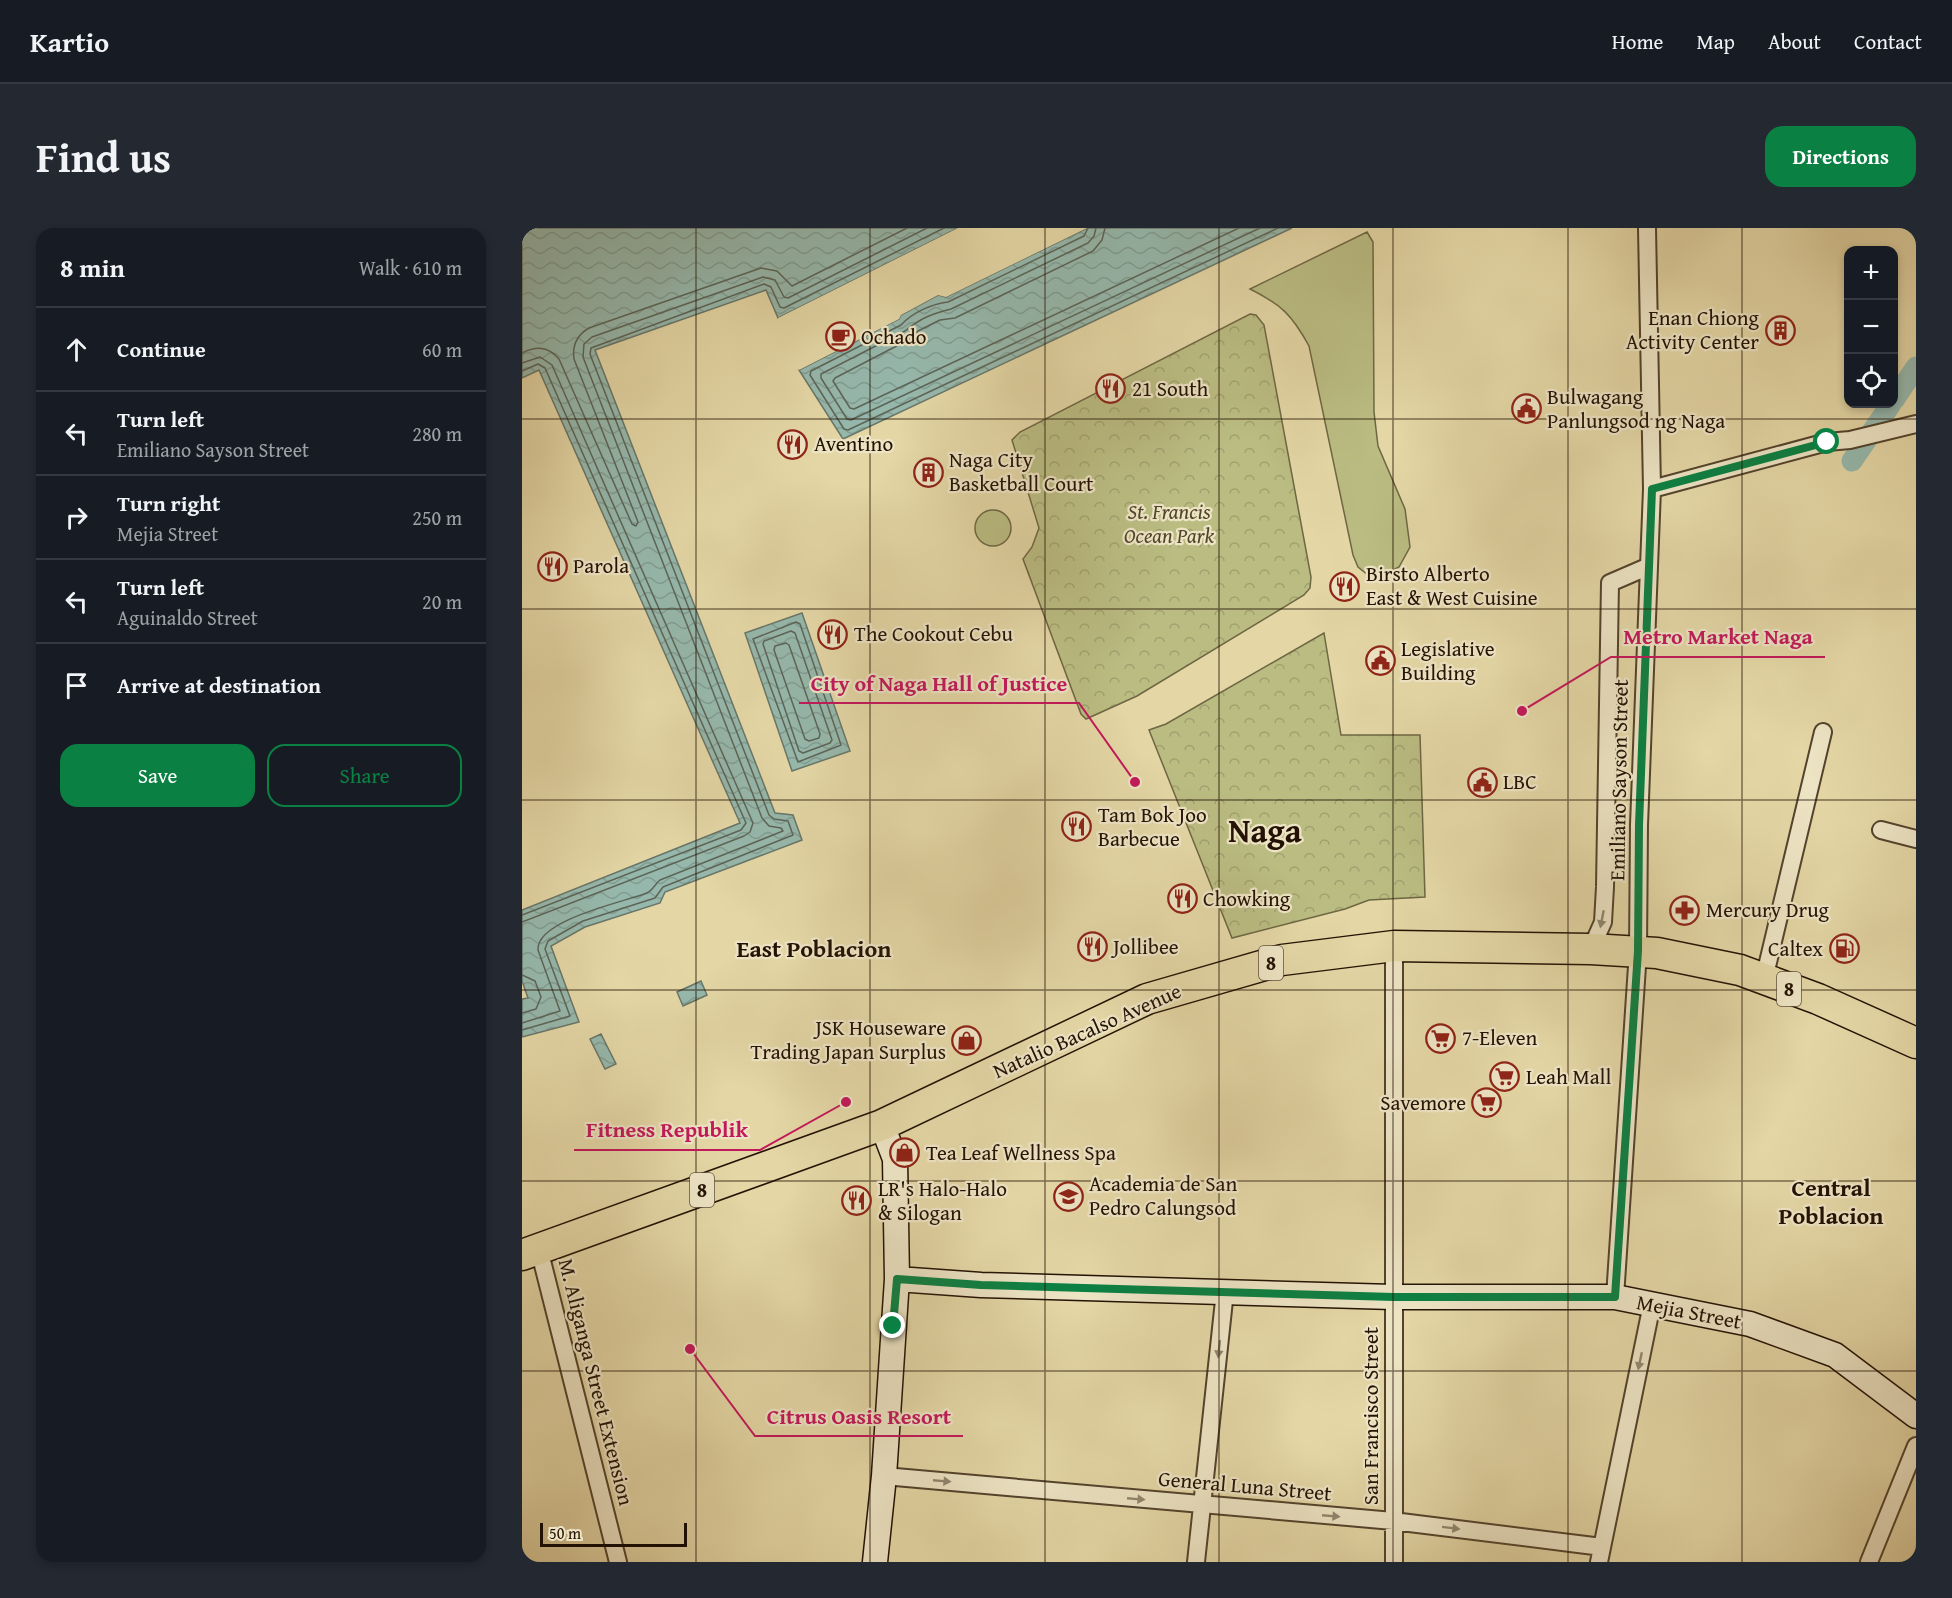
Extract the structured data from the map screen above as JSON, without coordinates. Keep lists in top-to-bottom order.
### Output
{
  "streets": {
    "highway": ["8", "Natalio Bacalso Avenue"],
    "street": [
      "Emiliano Sayson Street",
      "Mejia Street",
      "M. Aliganga Street Extension",
      "San Francisco Street",
      "General Luna Street"
    ]
  },
  "crossings": [
    ["Emiliano Sayson Street", "Natalio Bacalso Avenue"],
    ["Emiliano Sayson Street", "Mejia Street"],
    ["Natalio Bacalso Avenue", "M. Aliganga Street Extension"],
    ["Natalio Bacalso Avenue", "San Francisco Street"],
    ["Mejia Street", "San Francisco Street"],
    ["San Francisco Street", "General Luna Street"]
  ],
  "one_way": ["General Luna Street"],
  "districts": ["Naga", "East Poblacion", "Central Poblacion"],
  "parks": ["St. Francis Ocean Park"],
  "places": {
    "building": ["Enan Chiong Activity Center", "Naga City Basketball Court"],
    "cafe": ["Ochado"],
    "restaurant": [
      "21 South",
      "Aventino",
      "Parola",
      "Birsto Alberto East & West Cuisine",
      "The Cookout Cebu",
      "Tam Bok Joo Barbecue",
      "Chowking",
      "Jollibee",
      "LR's Halo-Halo & Silogan"
    ],
    "public building": ["Bulwagang Panlungsod ng Naga", "Legislative Building", "LBC"],
    "other": [
      "Metro Market Naga",
      "City of Naga Hall of Justice",
      "Fitness Republik",
      "Citrus Oasis Resort"
    ],
    "pharmacy": ["Mercury Drug"],
    "fuel station": ["Caltex"],
    "supermarket": ["7-Eleven", "Leah Mall", "Savemore"],
    "shop": ["JSK Houseware Trading Japan Surplus", "Tea Leaf Wellness Spa"],
    "school or university": ["Academia de San Pedro Calungsod"]
  },
  "scale_bar": "50 m",
  "page": {
    "header": "Kartio",
    "nav": [
      "Home",
      "Map",
      "About",
      "Contact"
    ],
    "title": "Find us",
    "buttons": [
      "Directions",
      ["Save", "Share"]
    ],
    "heading": ["8 min", "Walk · 610 m"],
    "map_buttons": ["+", "−"],
    "list": [
      ["Continue", "60 m"],
      ["Turn left", "Emiliano Sayson Street", "280 m"],
      ["Turn right", "Mejia Street", "250 m"],
      ["Turn left", "Aguinaldo Street", "20 m"],
      "Arrive at destination"
    ],
    "scale": "50 m"
  }
}
